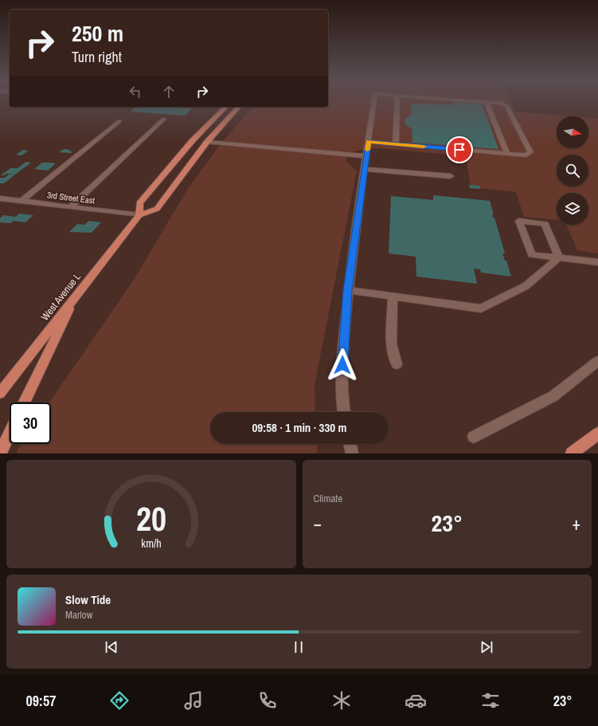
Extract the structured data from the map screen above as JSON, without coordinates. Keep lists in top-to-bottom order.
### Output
{
  "streets": {
    "main road": ["West Avenue L"],
    "street": ["3rd Street East"]
  },
  "crossings": [
    ["3rd Street East", "West Avenue L"]
  ],
  "north": "right",
  "page": {
    "turn": ["250 m", "Turn right"],
    "limit": "30",
    "trip": "09:58 · 1 min · 330 m",
    "tile": "Climate",
    "heat": ["−", "23°", "+"],
    "song": ["Slow Tide", "Marlow"],
    "tabs": ["09:57", "23°"],
    "gauge": ["20", "km/h"]
  }
}
